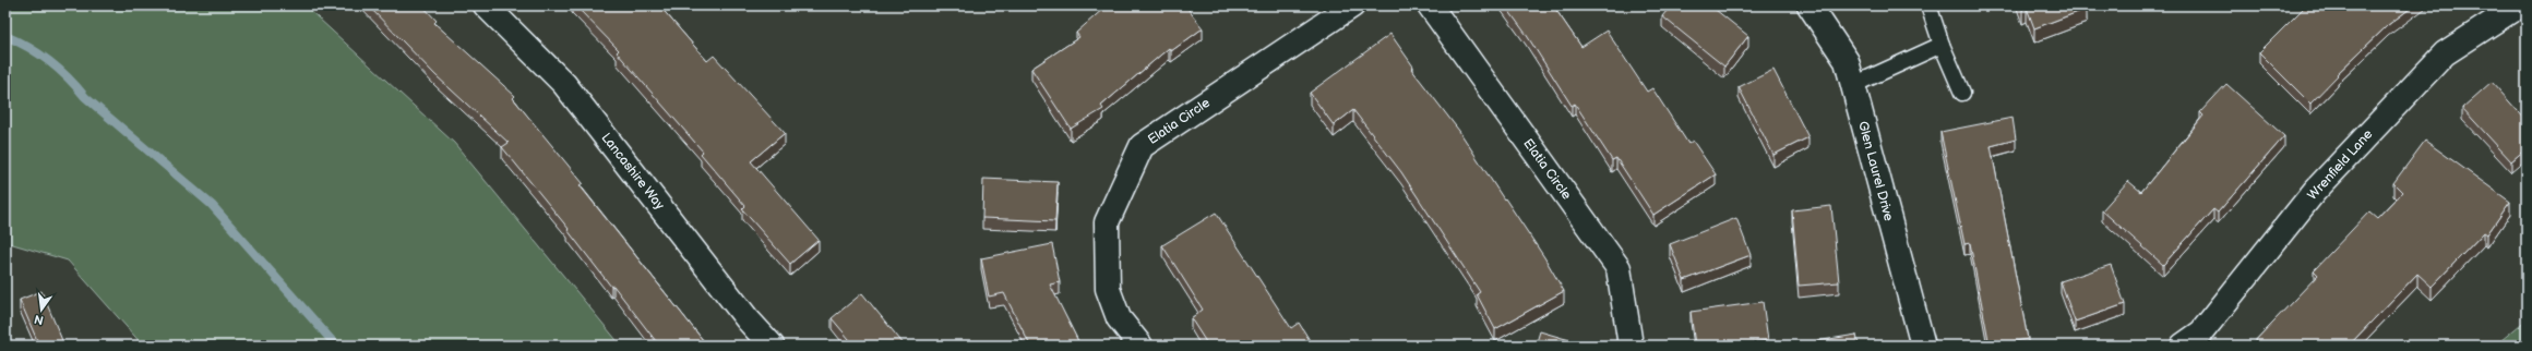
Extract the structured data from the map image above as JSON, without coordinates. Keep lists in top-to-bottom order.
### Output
{
  "streets": {
    "street": [
      "Elatia Circle",
      "Wrenfield Lane",
      "Lancashire Way",
      "Glen Laurel Drive"
    ]
  },
  "north": "bottom"
}
